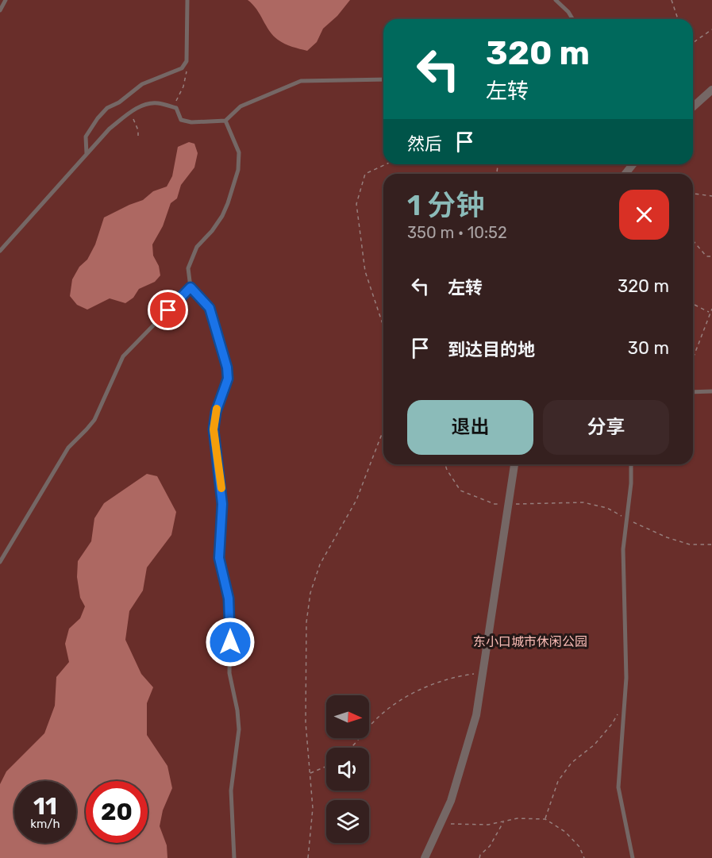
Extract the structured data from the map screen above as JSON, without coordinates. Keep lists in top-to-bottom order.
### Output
{
  "parks": ["东小口城市休闲公园"],
  "north": "right",
  "page": {
    "turn": ["320 m", "左转"],
    "then": "然后",
    "heading": ["1 分钟", "350 m · 10:52"],
    "list": [
      {
        "name": "左转",
        "value": "320 m"
      },
      {
        "name": "到达目的地",
        "value": "30 m"
      }
    ],
    "buttons": ["退出", "分享"],
    "speed": "11 km/h",
    "limit": "20"
  }
}
